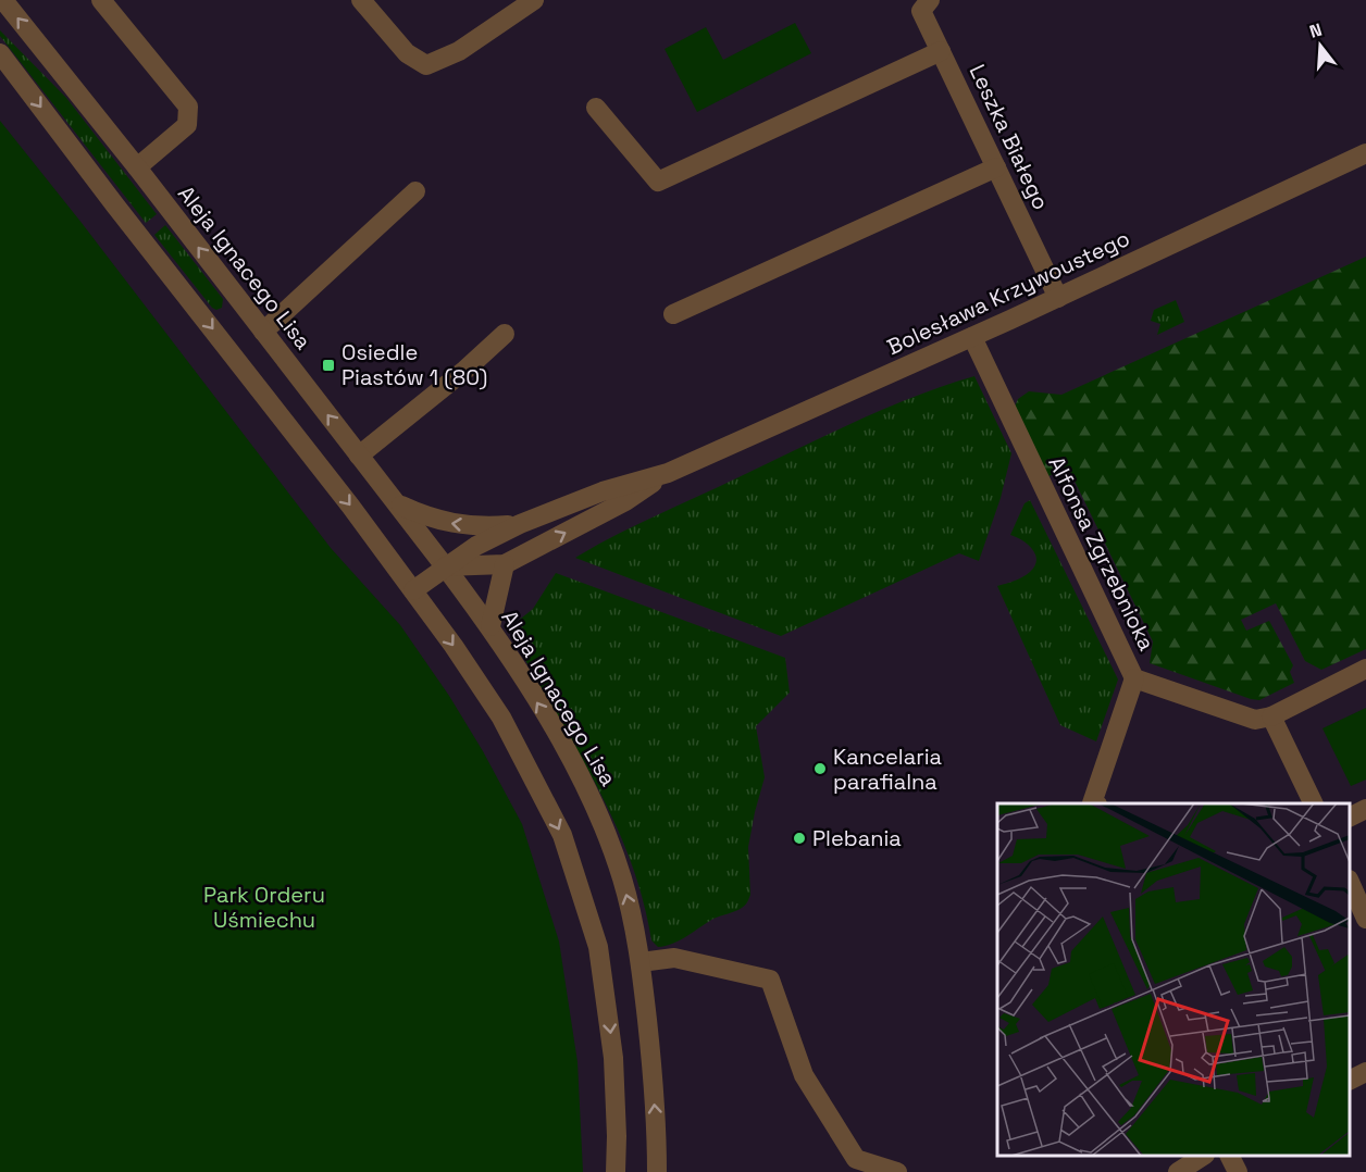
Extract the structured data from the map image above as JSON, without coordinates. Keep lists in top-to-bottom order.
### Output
{
  "streets": {
    "street": [
      "Leszka Białego",
      "Aleja Ignacego Lisa",
      "Bolesława Krzywoustego",
      "Alfonsa Zgrzebnioka"
    ]
  },
  "crossings": [
    ["Leszka Białego", "Bolesława Krzywoustego"],
    ["Aleja Ignacego Lisa", "Bolesława Krzywoustego"],
    ["Bolesława Krzywoustego", "Alfonsa Zgrzebnioka"]
  ],
  "parks": ["Park Orderu Uśmiechu"],
  "places": {
    "transit": ["Osiedle Piastów 1 (80)"],
    "other": ["Kancelaria parafialna", "Plebania"]
  },
  "north": "top"
}
